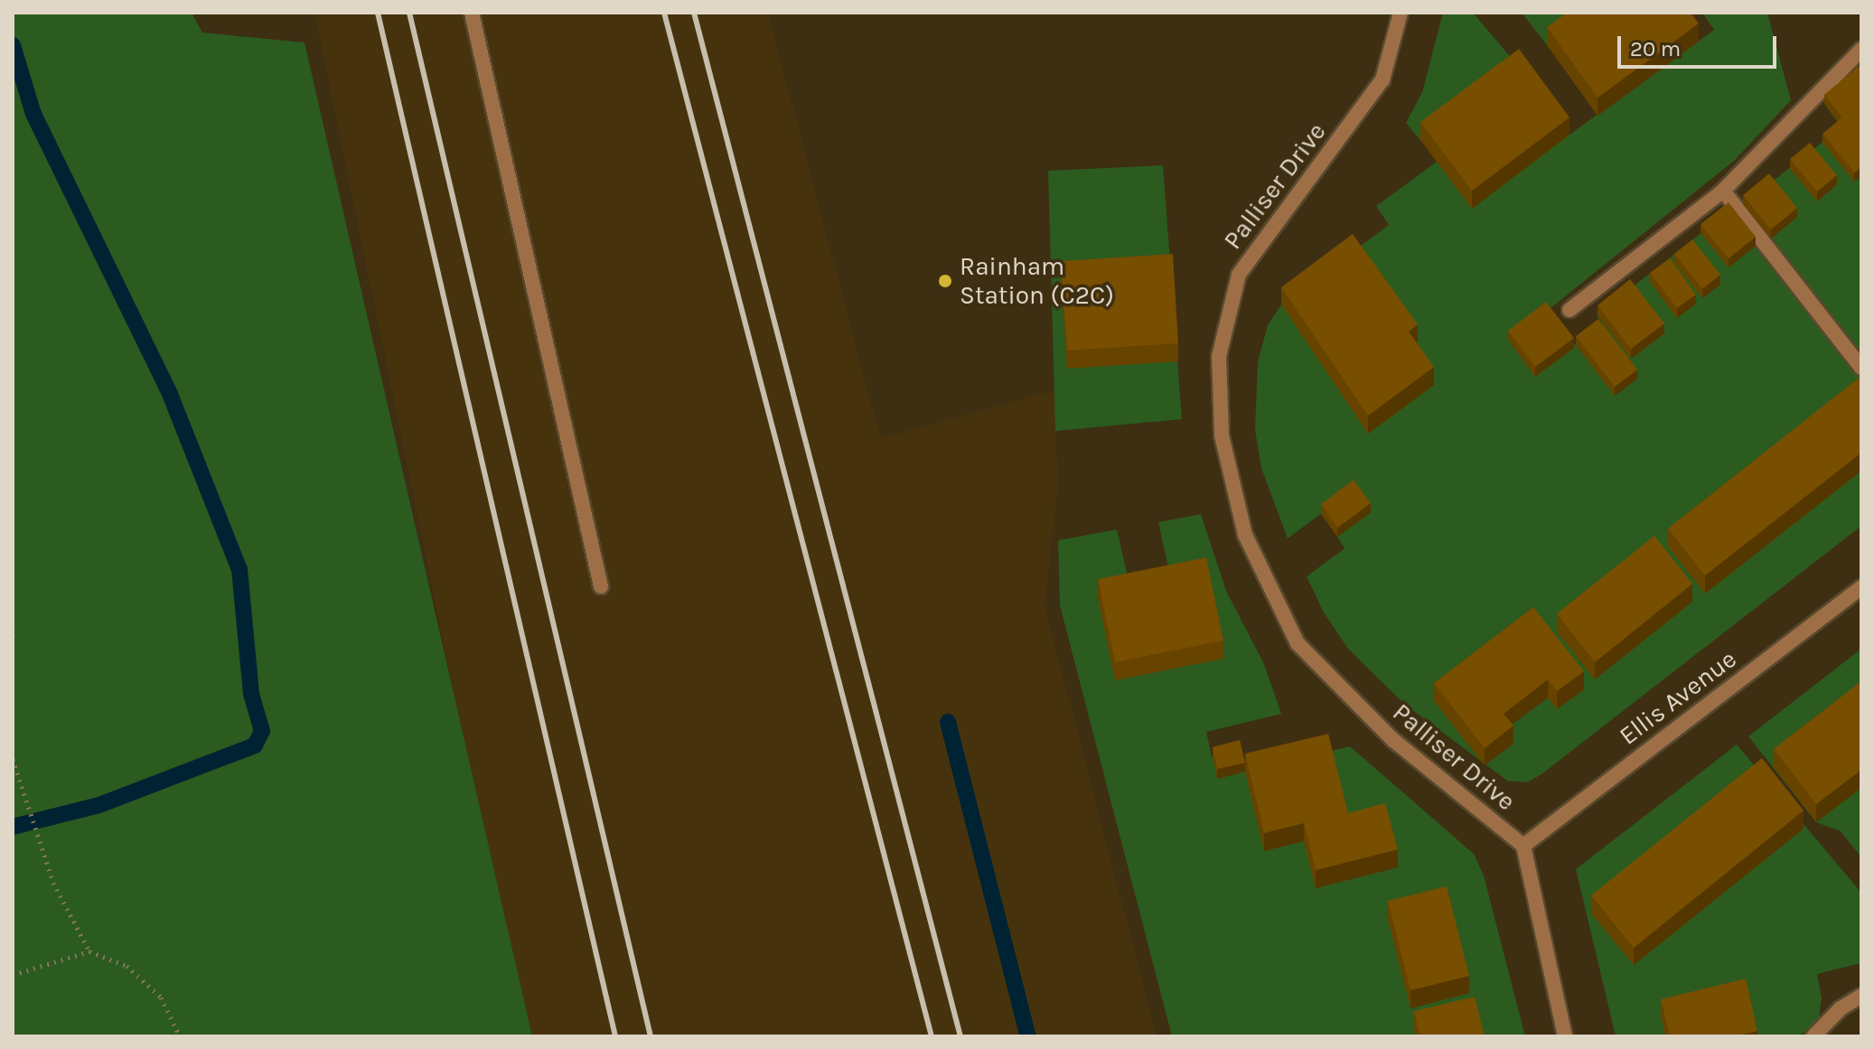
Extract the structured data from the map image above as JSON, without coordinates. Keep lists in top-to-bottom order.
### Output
{
  "streets": {
    "street": ["Palliser Drive", "Ellis Avenue"]
  },
  "crossings": [
    ["Palliser Drive", "Ellis Avenue"]
  ],
  "places": ["Rainham Station (C2C)"],
  "scale_bar": "20 m"
}
